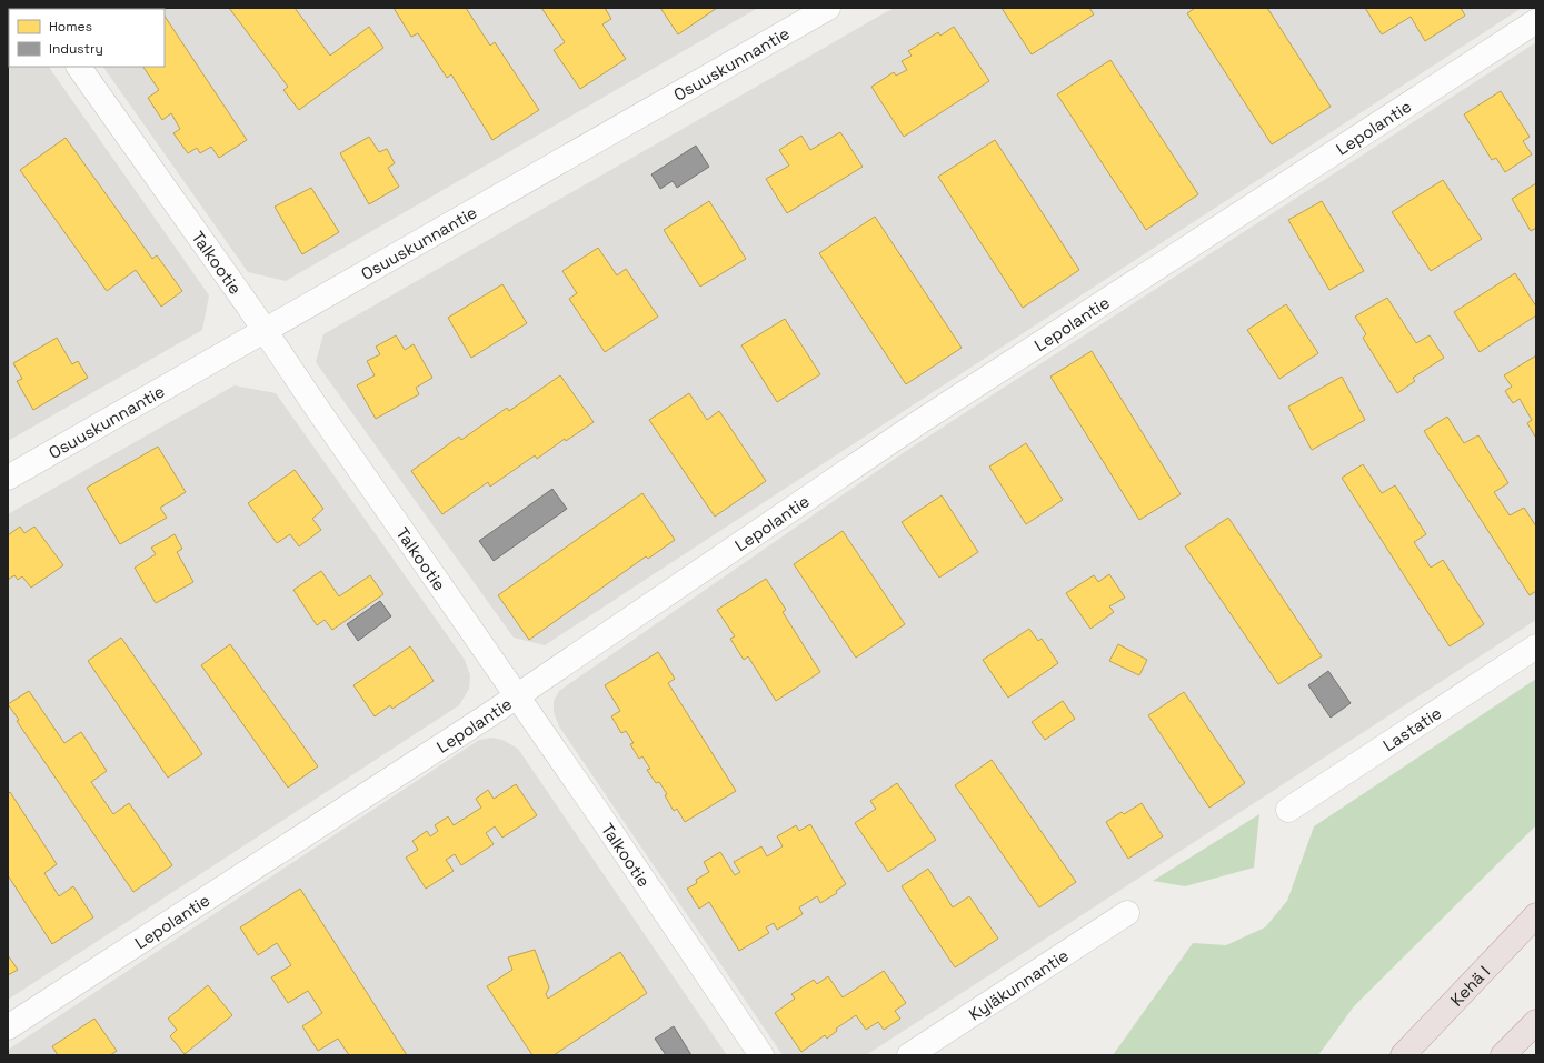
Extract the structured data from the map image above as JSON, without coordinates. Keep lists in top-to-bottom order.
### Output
{
  "streets": {
    "highway": ["Kehä I"],
    "street": [
      "Osuuskunnantie",
      "Lepolantie",
      "Talkootie",
      "Lastatie",
      "Kyläkunnantie"
    ]
  },
  "crossings": [
    ["Osuuskunnantie", "Talkootie"],
    ["Lepolantie", "Talkootie"]
  ],
  "legend": ["Homes", "Industry"]
}
